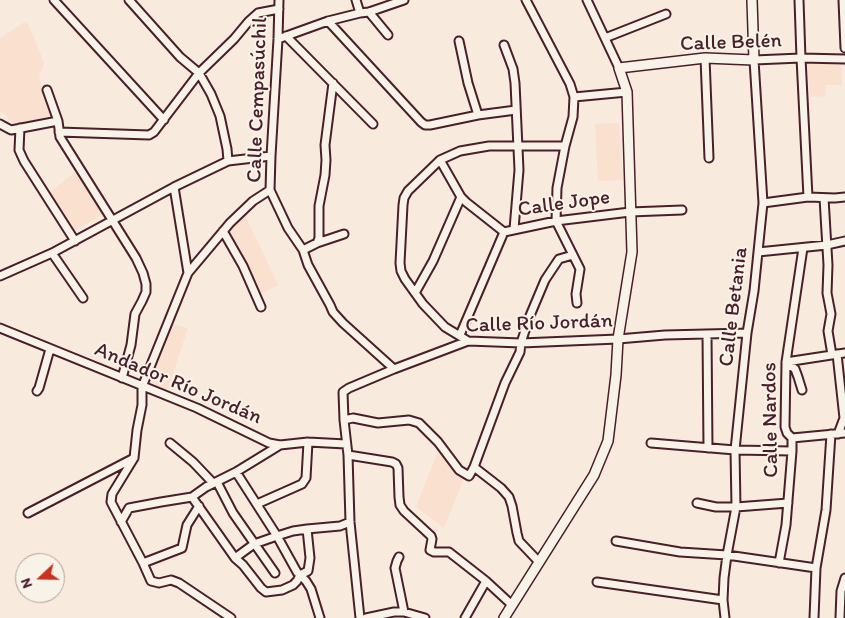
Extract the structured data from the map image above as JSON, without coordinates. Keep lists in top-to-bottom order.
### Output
{
  "streets": {
    "street": [
      "Calle Belén",
      "Calle Cempasúchil",
      "Calle Jope",
      "Calle Betania",
      "Calle Río Jordán",
      "Andador Río Jordán",
      "Calle Nardos"
    ]
  },
  "crossings": [
    ["Calle Belén", "Calle Betania"],
    ["Calle Cempasúchil", "Calle Río Jordán"],
    ["Calle Betania", "Calle Río Jordán"]
  ],
  "north": "left"
}
